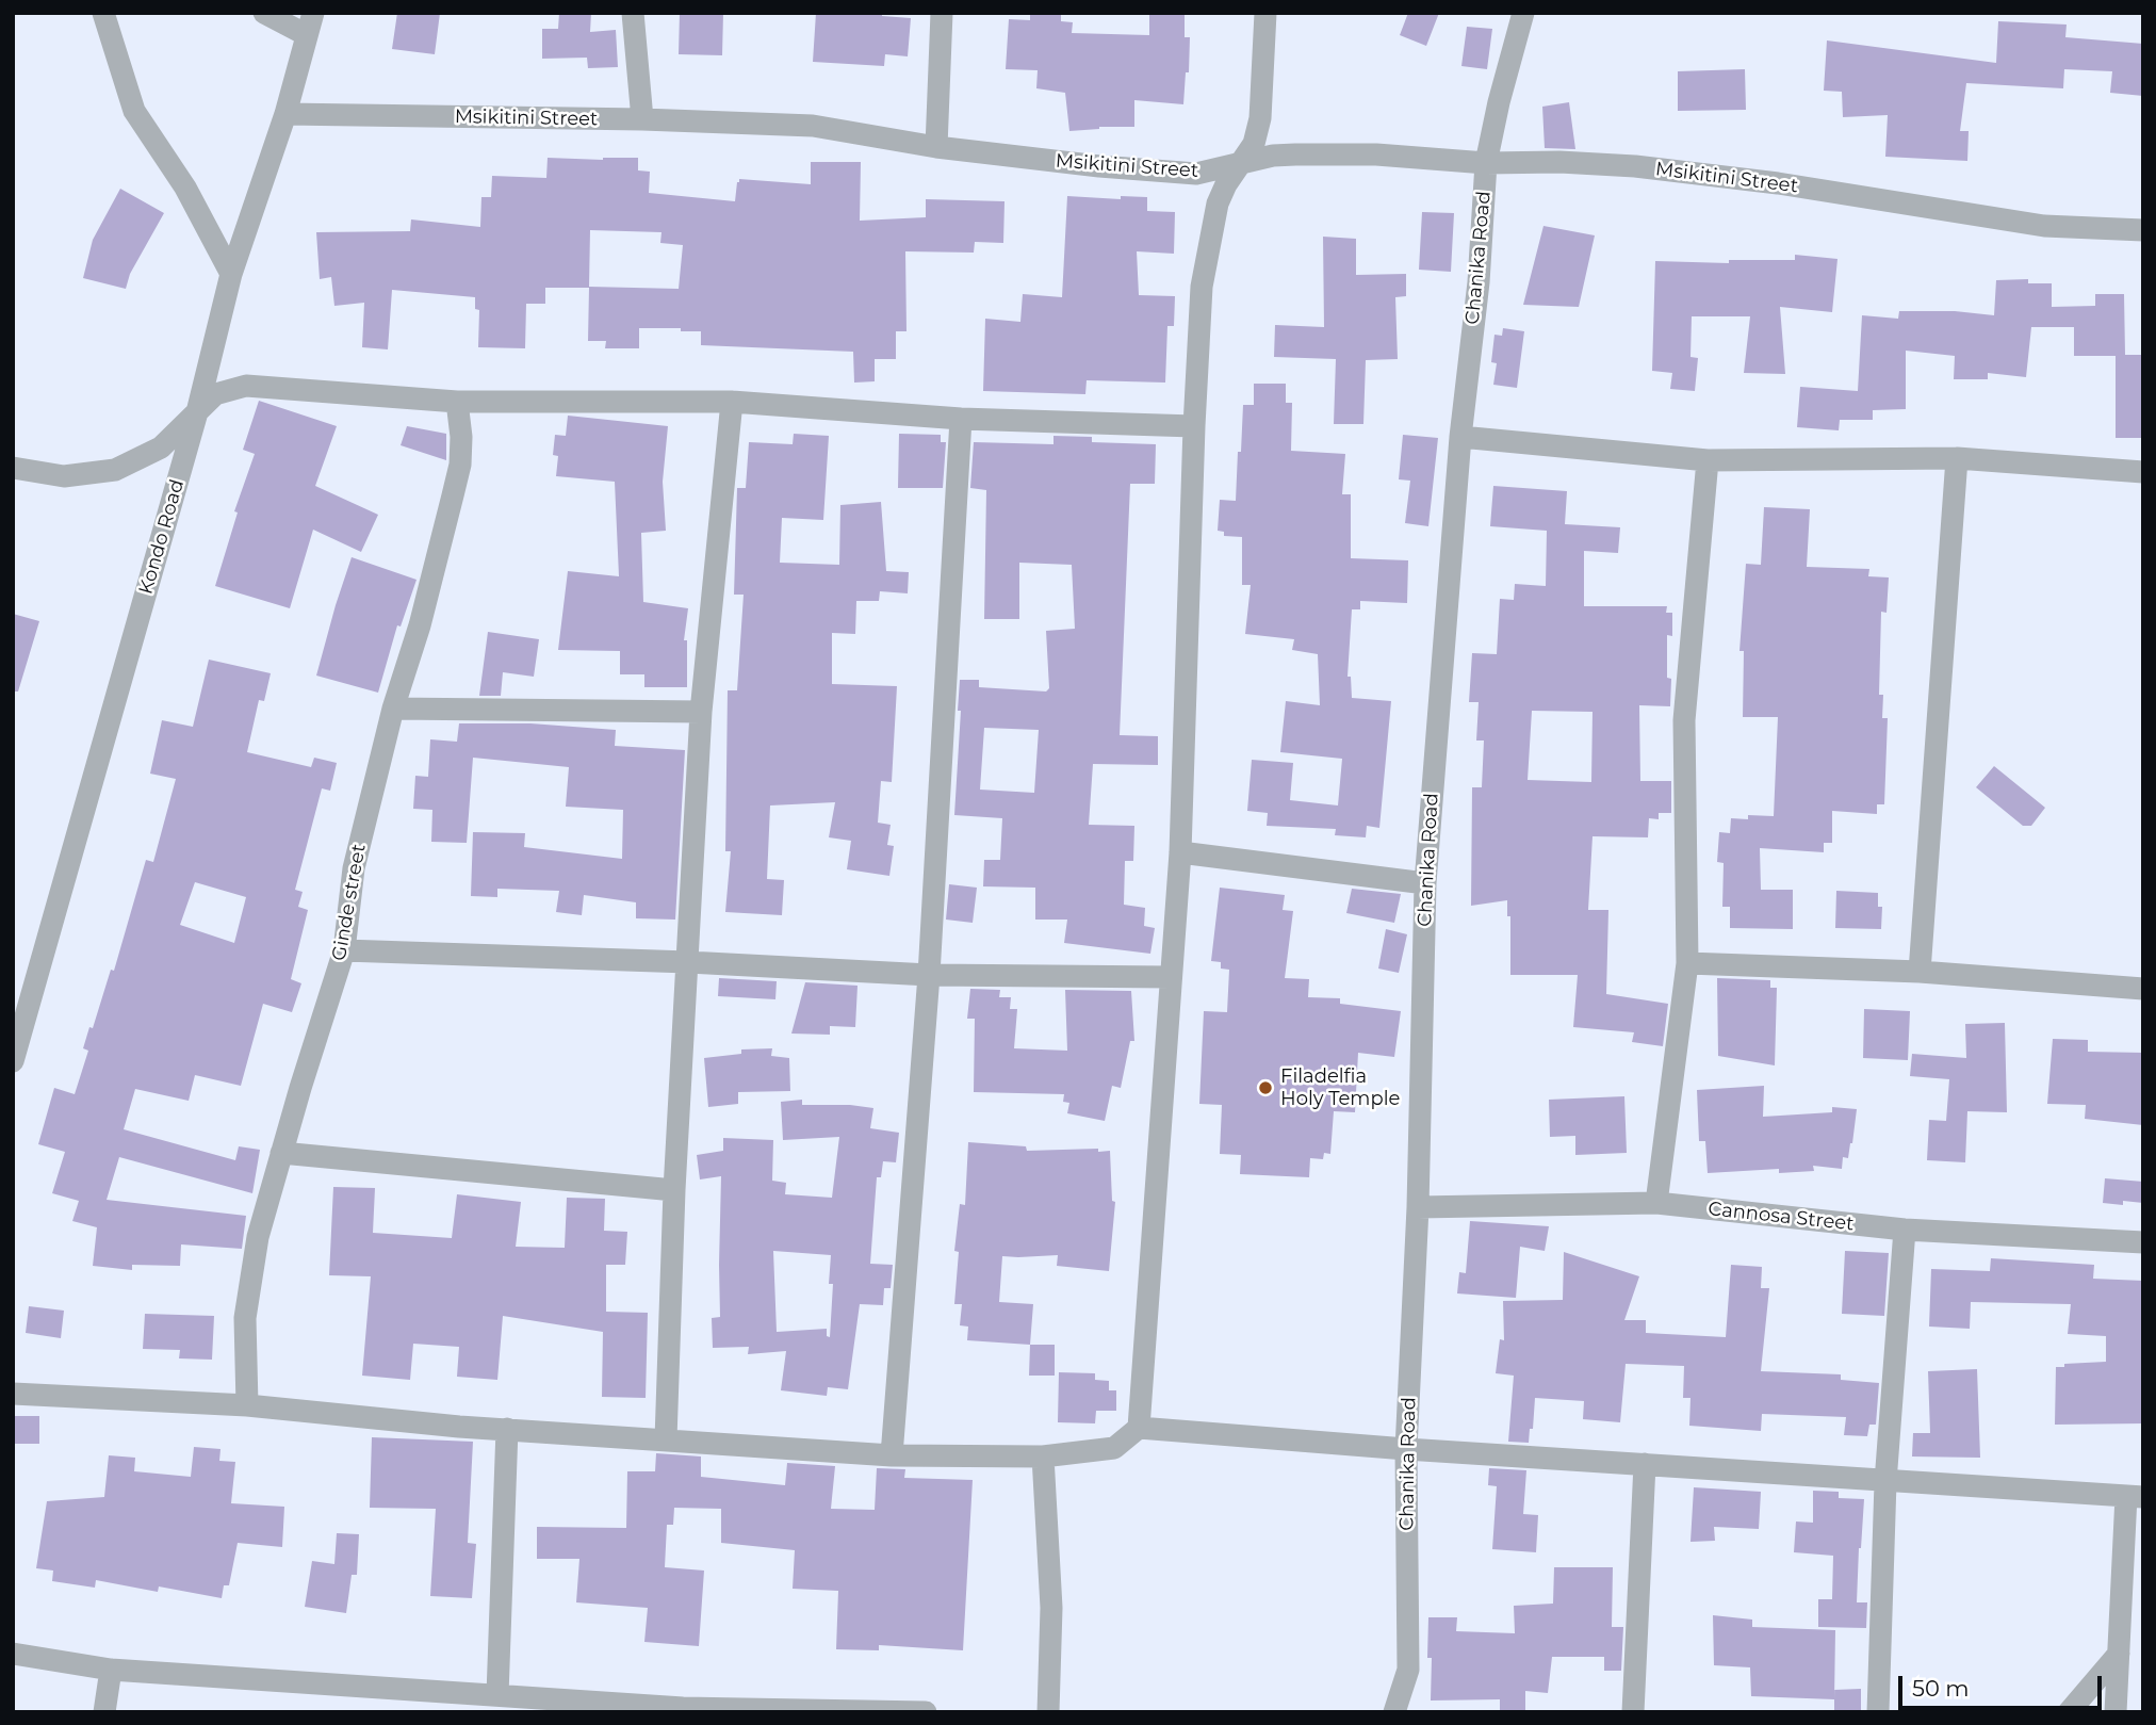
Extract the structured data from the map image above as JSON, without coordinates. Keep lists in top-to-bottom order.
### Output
{
  "streets": {
    "street": [
      "Msikitini Street",
      "Chanika Road",
      "Kondo Road",
      "Ginde street",
      "Cannosa Street"
    ]
  },
  "crossings": [
    ["Msikitini Street", "Chanika Road"],
    ["Msikitini Street", "Kondo Road"],
    ["Chanika Road", "Cannosa Street"]
  ],
  "places": ["Filadelfia Holy Temple"],
  "scale_bar": "50 m"
}
